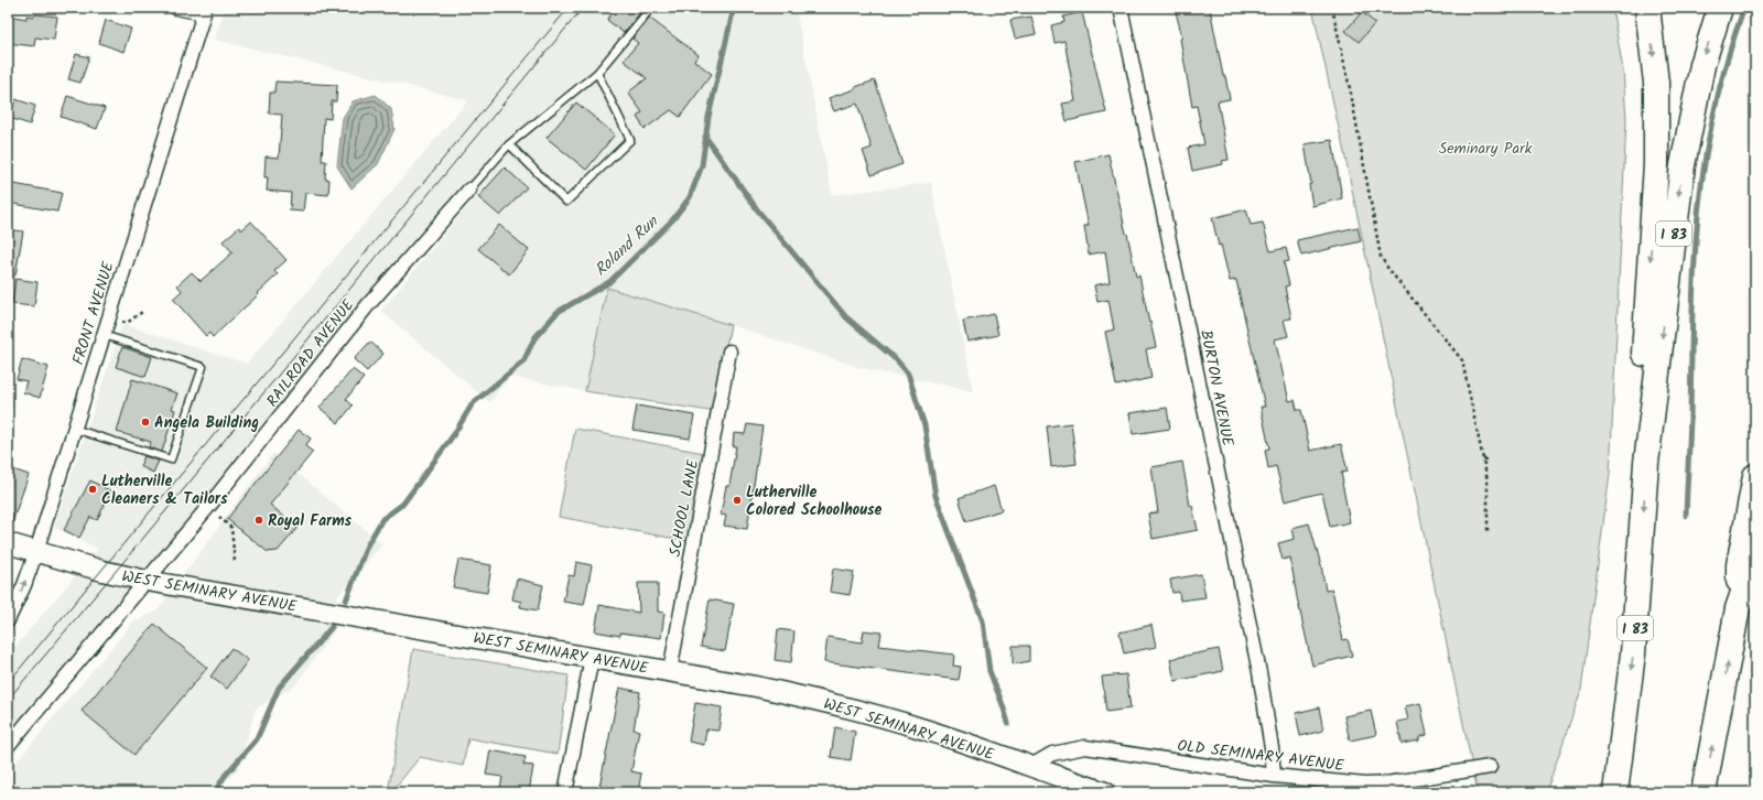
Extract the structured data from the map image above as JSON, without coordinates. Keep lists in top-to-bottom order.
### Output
{
  "streets": {
    "highway": ["I 83"],
    "main road": ["WEST SEMINARY AVENUE"],
    "street": [
      "FRONT AVENUE",
      "RAILROAD AVENUE",
      "BURTON AVENUE",
      "SCHOOL LANE",
      "OLD SEMINARY AVENUE"
    ]
  },
  "crossings": [
    ["FRONT AVENUE", "WEST SEMINARY AVENUE"],
    ["RAILROAD AVENUE", "WEST SEMINARY AVENUE"],
    ["BURTON AVENUE", "OLD SEMINARY AVENUE"],
    ["SCHOOL LANE", "WEST SEMINARY AVENUE"],
    ["WEST SEMINARY AVENUE", "OLD SEMINARY AVENUE"]
  ],
  "water": ["Roland Run"],
  "parks": ["Seminary Park"],
  "places": [
    "Angela Building",
    "Lutherville Cleaners & Tailors",
    "Lutherville Colored Schoolhouse",
    "Royal Farms"
  ]
}
